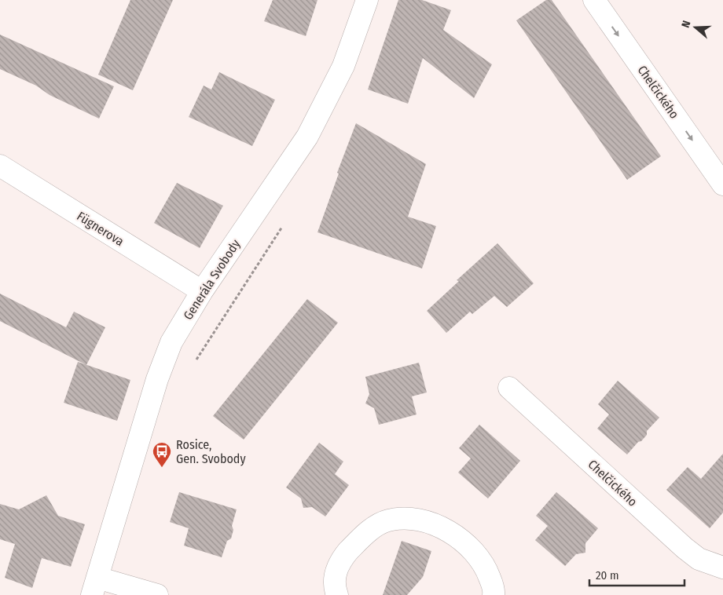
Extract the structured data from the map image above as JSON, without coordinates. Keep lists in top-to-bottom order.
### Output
{
  "streets": {
    "street": ["Chelčického", "Fügnerova", "Generála Svobody"]
  },
  "crossings": [
    ["Fügnerova", "Generála Svobody"]
  ],
  "one_way": ["Chelčického"],
  "places": {
    "bus stop": ["Rosice, Gen. Svobody"]
  },
  "scale_bar": "20 m",
  "north": "left"
}
